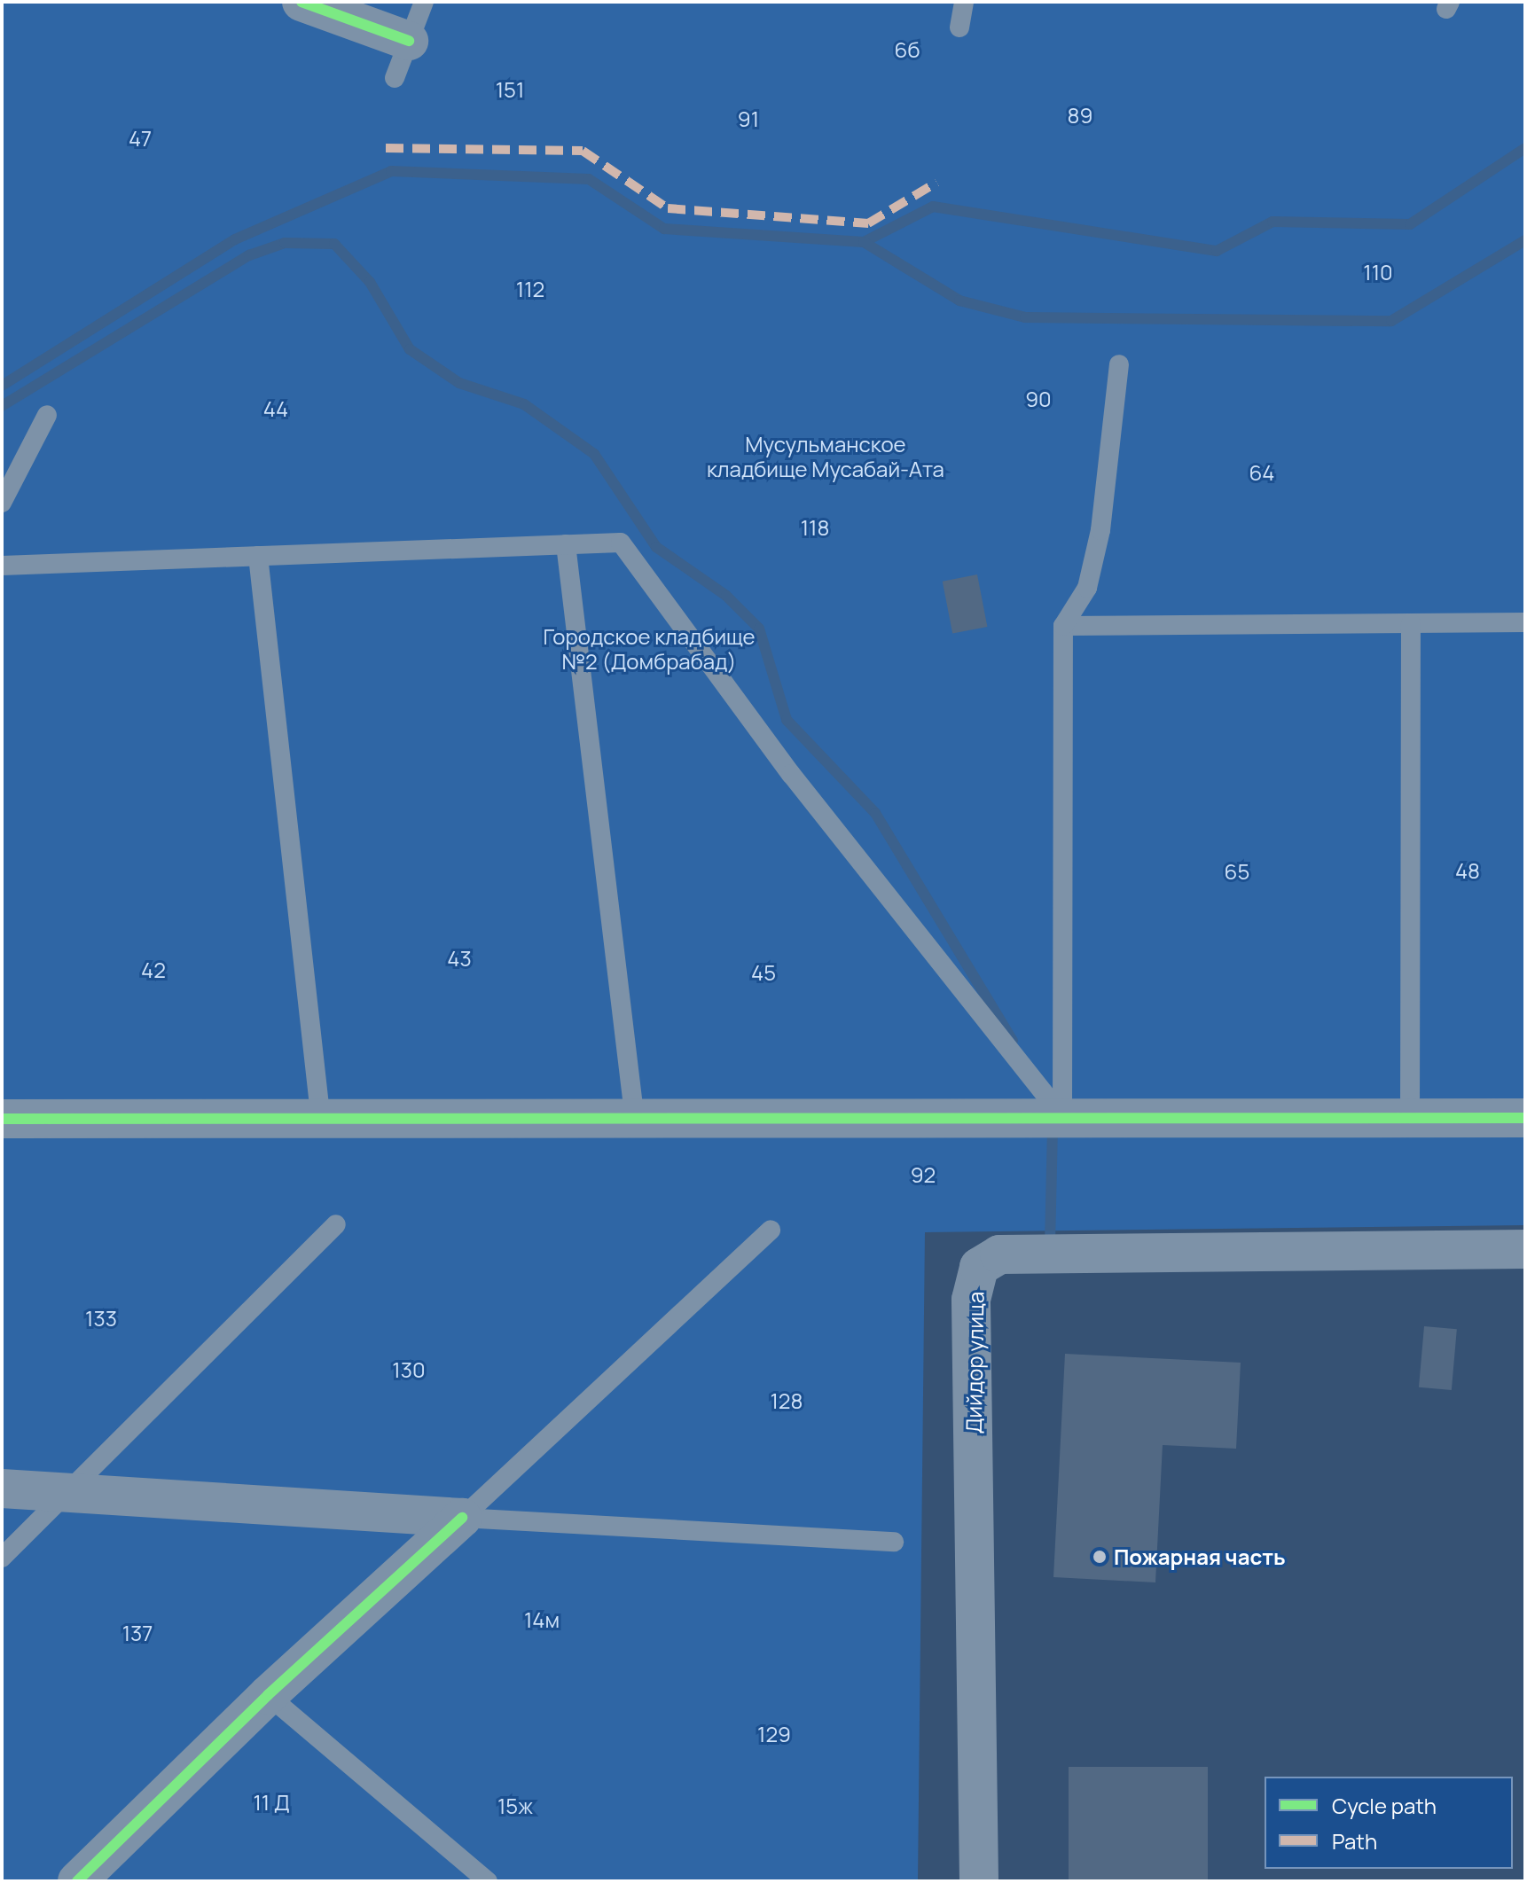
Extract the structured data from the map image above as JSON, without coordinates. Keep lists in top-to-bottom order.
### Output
{
  "streets": {
    "street": ["Дийдор улица"]
  },
  "parks": [
    "6б",
    "151",
    "89",
    "91",
    "47",
    "110",
    "112",
    "90",
    "44",
    "Мусульманское кладбище Мусабай-Ата",
    "64",
    "118",
    "Городское кладбище №2 (Домбрабад)",
    "48",
    "65",
    "43",
    "42",
    "45",
    "92",
    "133",
    "130",
    "128",
    "14м",
    "137",
    "129",
    "11 Д",
    "15ж"
  ],
  "places": ["Пожарная часть"],
  "legend": ["Cycle path", "Path"]
}
